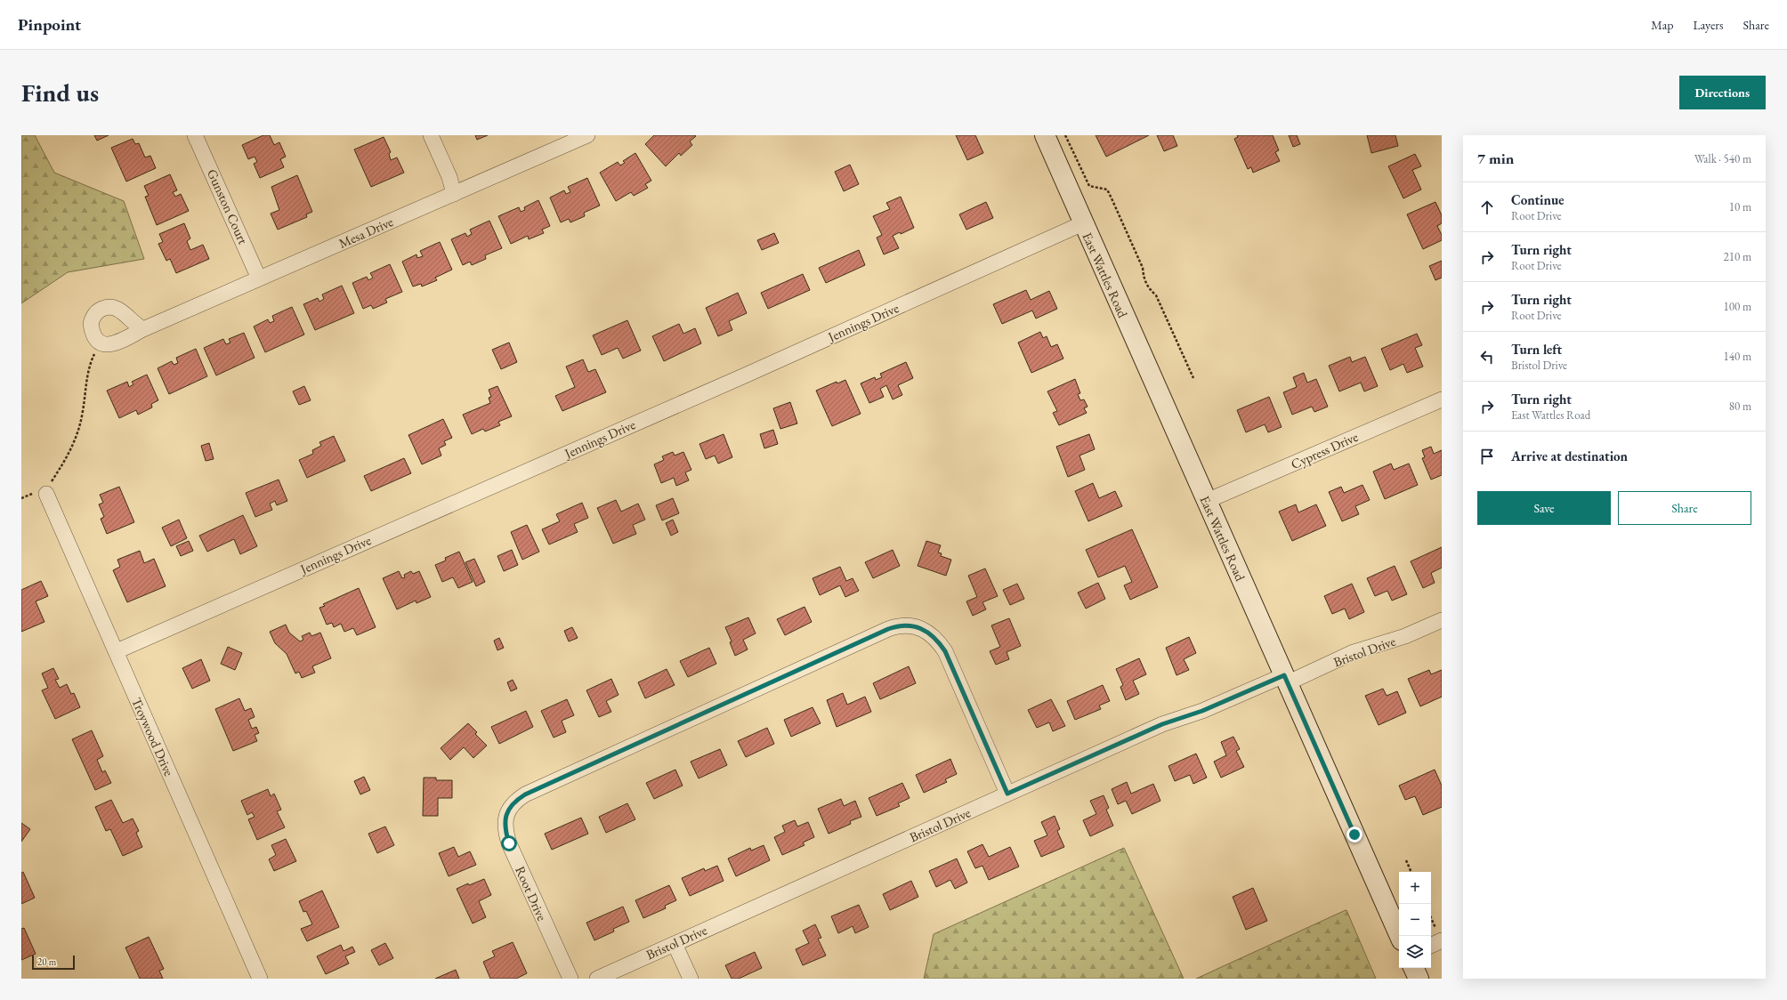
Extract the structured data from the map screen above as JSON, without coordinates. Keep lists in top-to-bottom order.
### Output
{
  "streets": {
    "main road": ["East Wattles Road"],
    "street": [
      "Gunston Court",
      "Mesa Drive",
      "Jennings Drive",
      "Cypress Drive",
      "Bristol Drive",
      "Troywood Drive",
      "Root Drive"
    ]
  },
  "crossings": [
    ["Gunston Court", "Mesa Drive"],
    ["East Wattles Road", "Jennings Drive"],
    ["East Wattles Road", "Cypress Drive"],
    ["East Wattles Road", "Bristol Drive"],
    ["Jennings Drive", "Troywood Drive"],
    ["Bristol Drive", "Root Drive"]
  ],
  "scale_bar": "20 m",
  "page": {
    "header": "Pinpoint",
    "nav": ["Map", "Layers", "Share"],
    "buttons": [
      "Directions",
      ["Save", "Share"]
    ],
    "title": "Find us",
    "heading": ["7 min", "Walk · 540 m"],
    "list": [
      ["Continue", "Root Drive", "10 m"],
      ["Turn right", "Root Drive", "210 m"],
      ["Turn right", "Root Drive", "100 m"],
      ["Turn left", "Bristol Drive", "140 m"],
      ["Turn right", "East Wattles Road", "80 m"],
      "Arrive at destination"
    ],
    "map_buttons": ["+", "−"],
    "scale": "20 m"
  }
}
